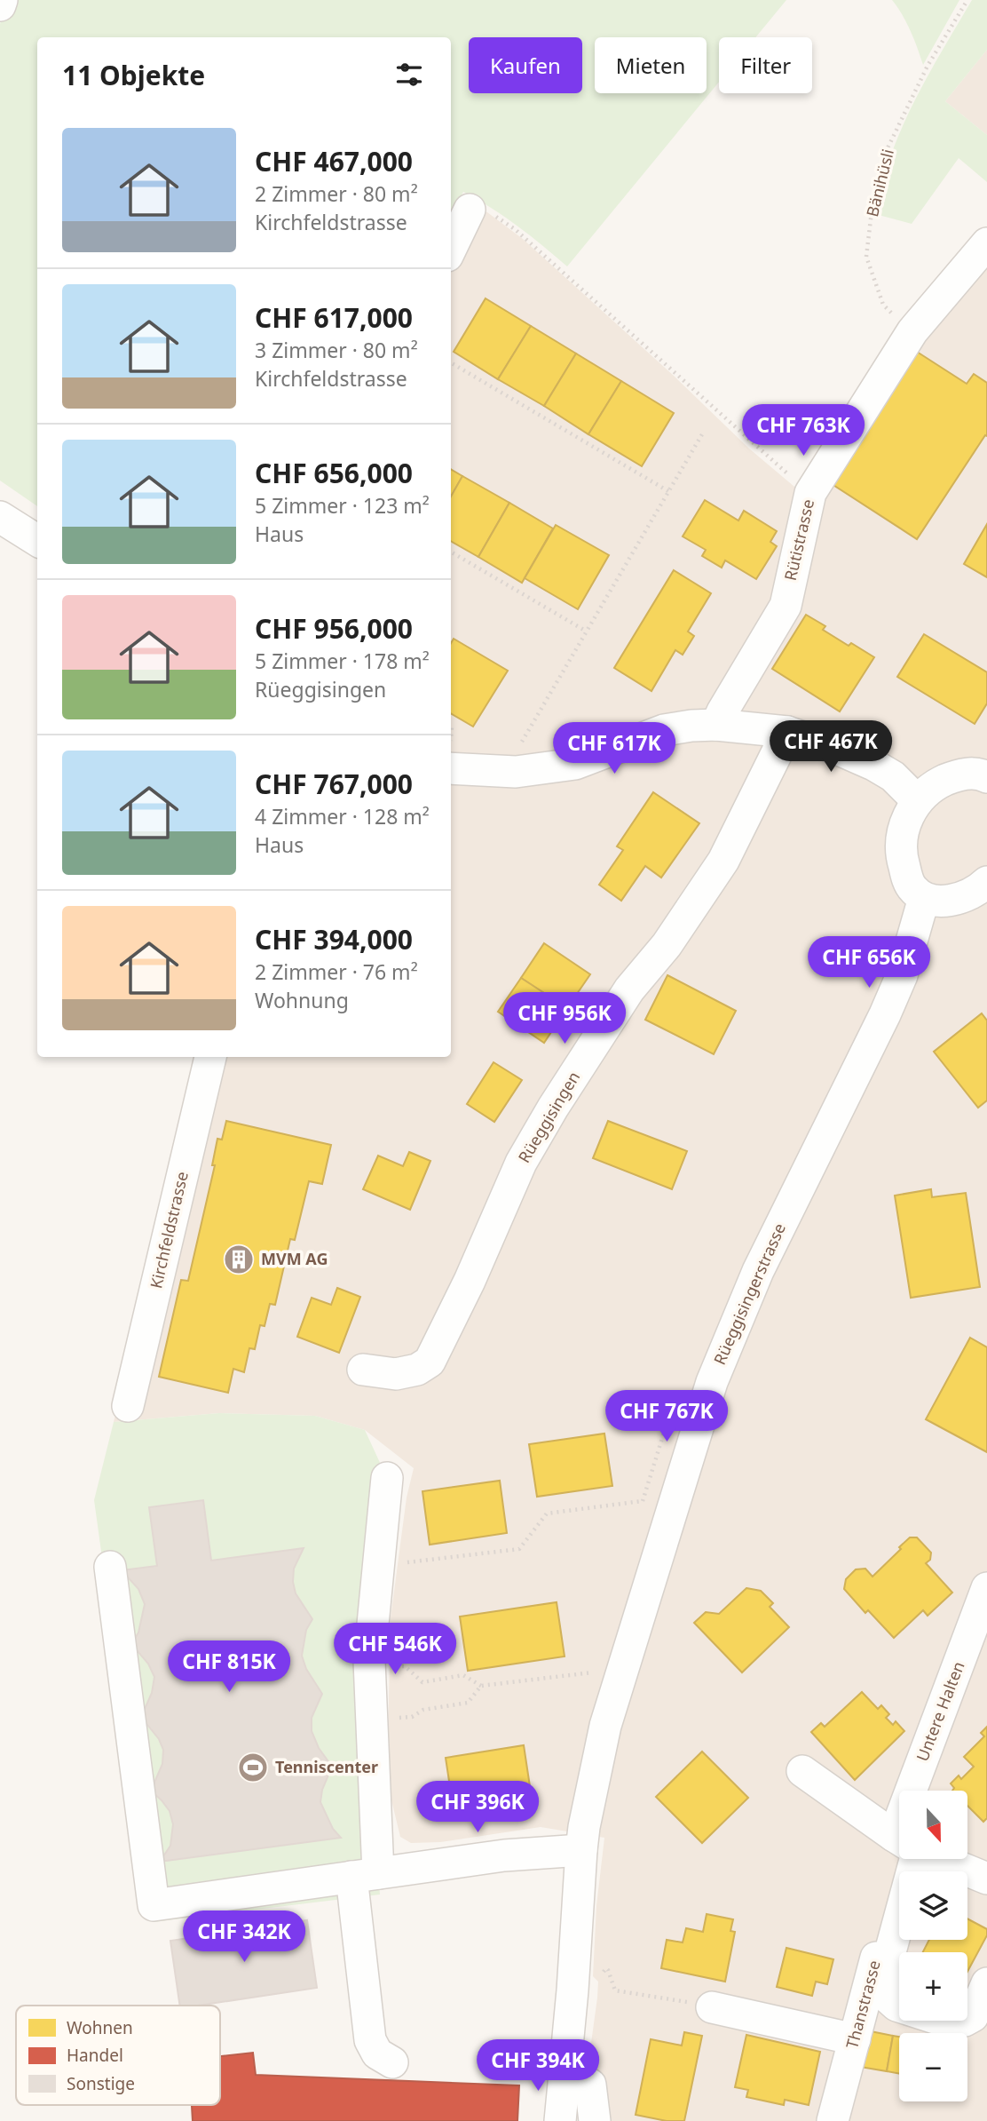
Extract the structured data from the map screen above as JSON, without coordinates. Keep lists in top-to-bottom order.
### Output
{
  "streets": {
    "street": [
      "Rütistrasse",
      "Rüeggisingen",
      "Kirchfeldstrasse",
      "Rüeggisingerstrasse",
      "Untere Halten",
      "Thanstrasse"
    ],
    "path": ["Bänihüsli"]
  },
  "crossings": [
    ["Bänihüsli", "Rütistrasse"]
  ],
  "places": {
    "building": ["MVM AG"],
    "sports": ["Tenniscenter"]
  },
  "legend": ["Wohnen", "Handel", "Sonstige"],
  "north": "bottom",
  "page": {
    "chip": ["Kaufen", "Mieten", "Filter"],
    "heading": "11 Objekte",
    "list": [
      {
        "name": "CHF 467,000",
        "note": "2 Zimmer · 80 m² · Kirchfeldstrasse"
      },
      {
        "name": "CHF 617,000",
        "note": "3 Zimmer · 80 m² · Kirchfeldstrasse"
      },
      {
        "name": "CHF 656,000",
        "note": "5 Zimmer · 123 m² · Haus"
      },
      {
        "name": "CHF 956,000",
        "note": "5 Zimmer · 178 m² · Rüeggisingen"
      },
      {
        "name": "CHF 767,000",
        "note": "4 Zimmer · 128 m² · Haus"
      },
      {
        "name": "CHF 394,000",
        "note": "2 Zimmer · 76 m² · Wohnung"
      }
    ],
    "price": [
      "CHF 763K",
      "CHF 467K",
      "CHF 617K",
      "CHF 656K",
      "CHF 956K",
      "CHF 767K",
      "CHF 546K",
      "CHF 815K",
      "CHF 396K",
      "CHF 342K",
      "CHF 394K"
    ],
    "map_buttons": ["+", "−"]
  }
}
